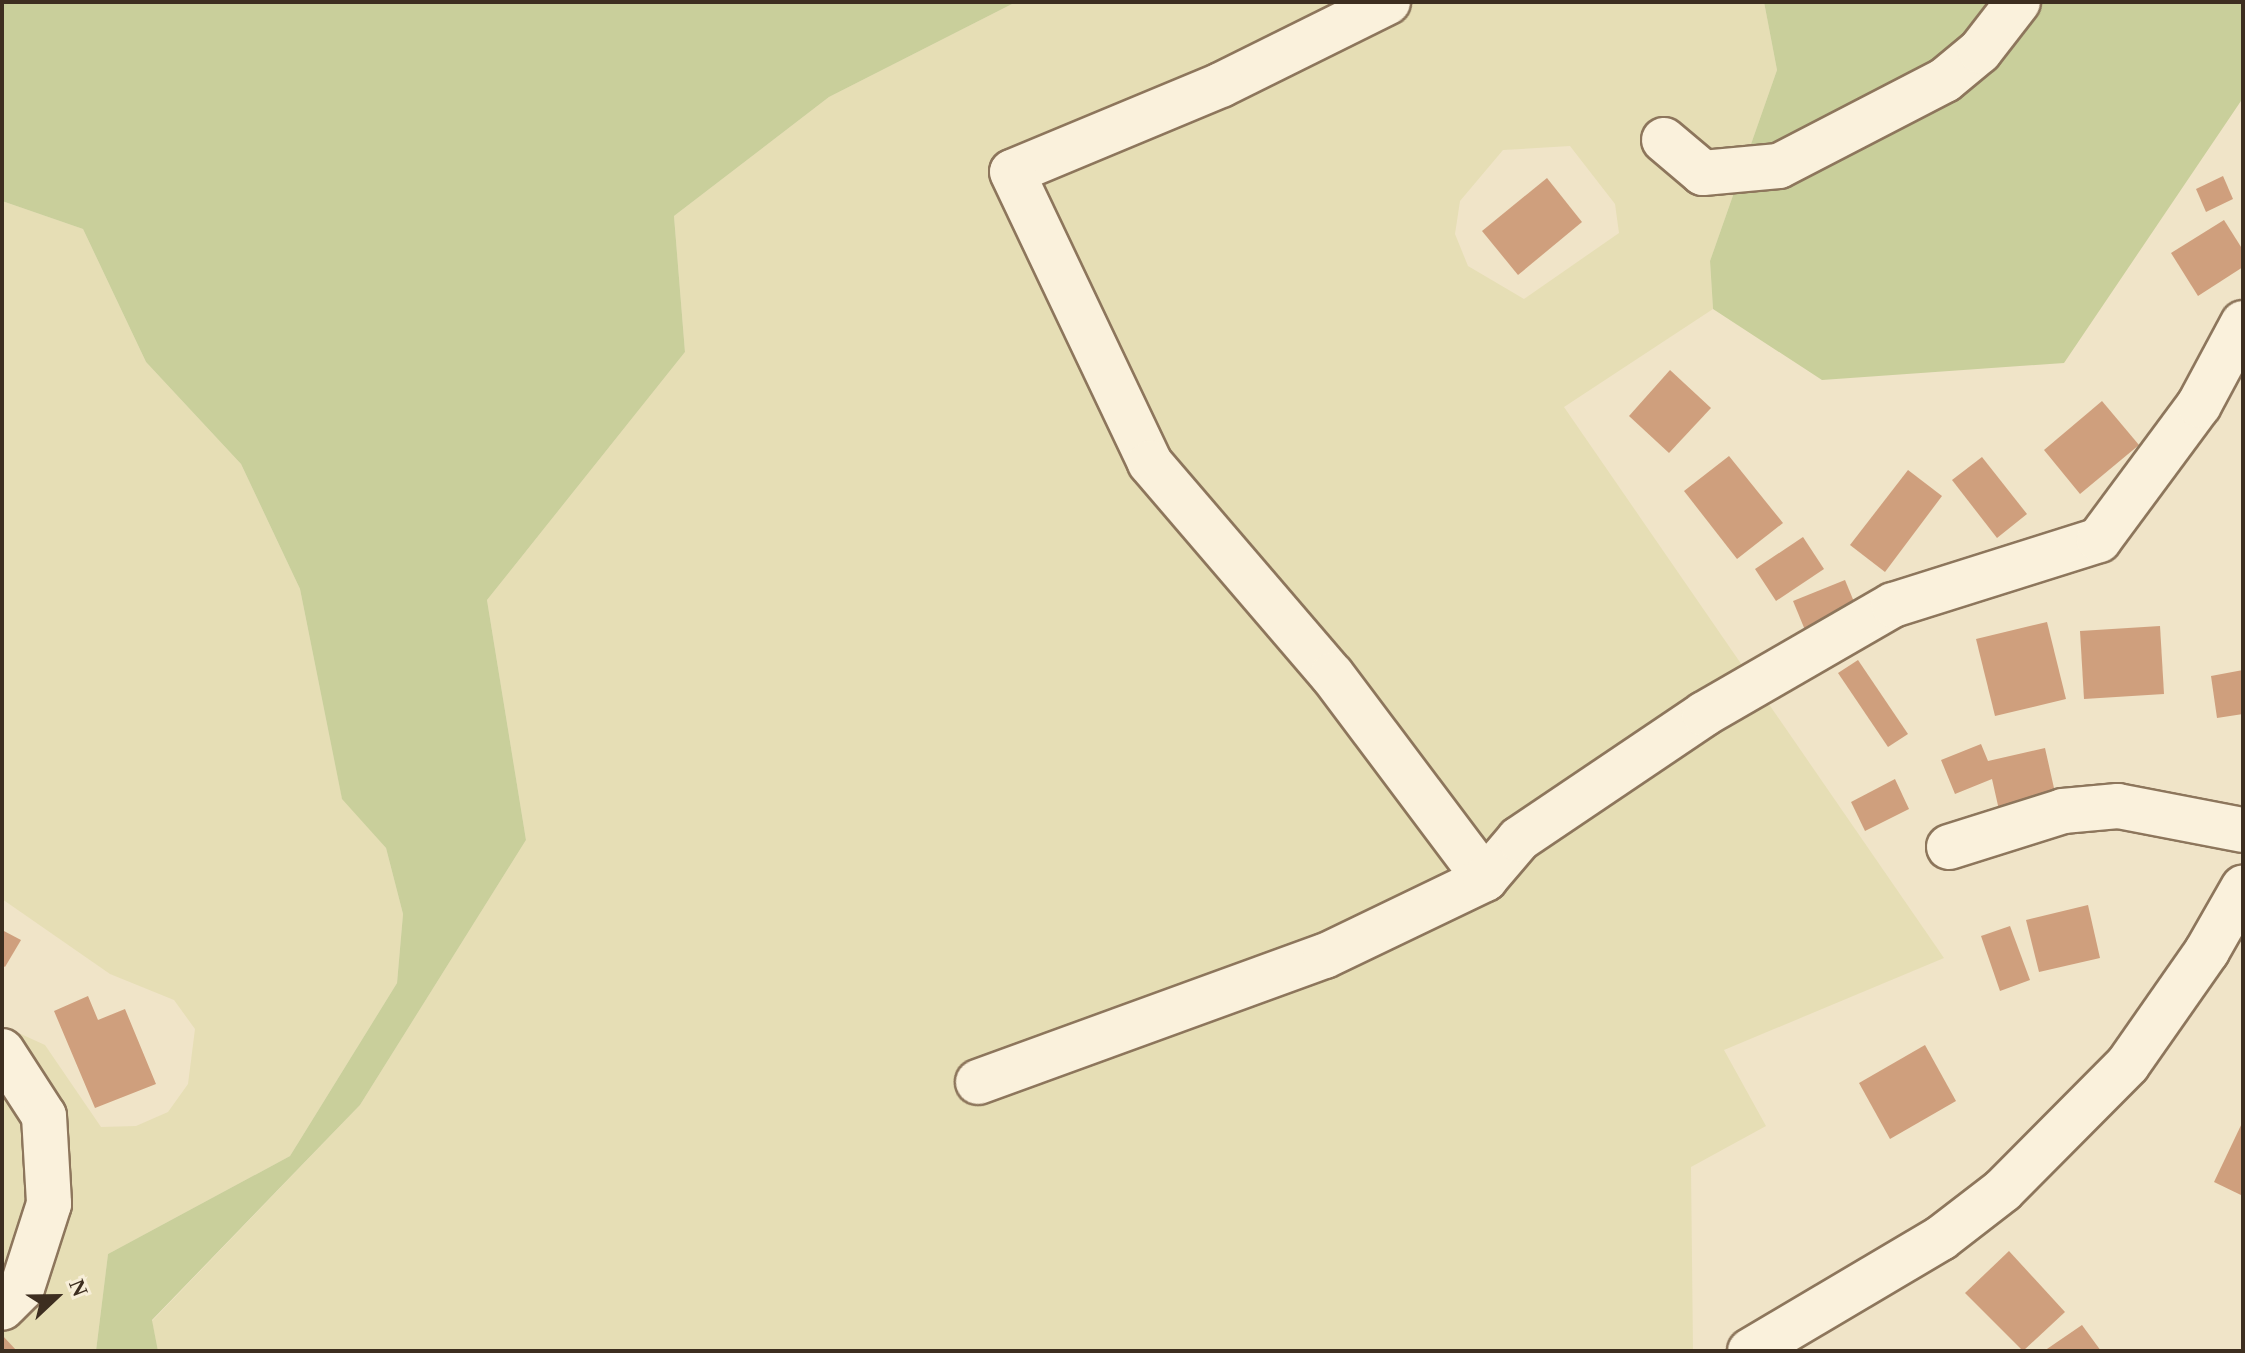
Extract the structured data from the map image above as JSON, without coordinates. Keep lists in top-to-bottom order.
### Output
{
  "north": "right"
}
